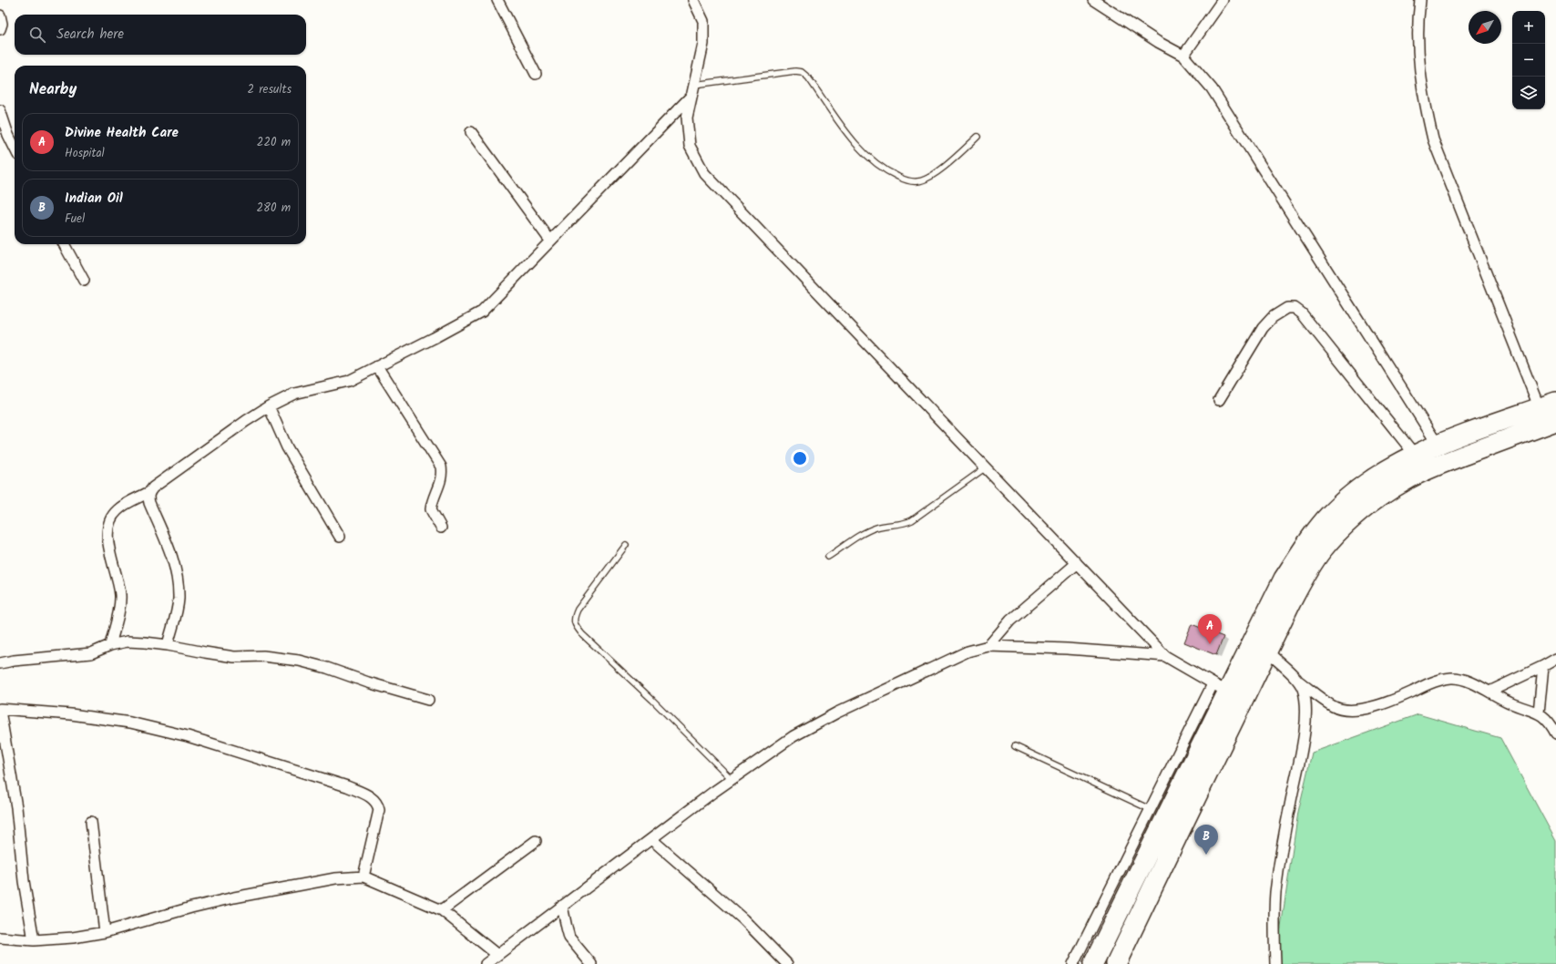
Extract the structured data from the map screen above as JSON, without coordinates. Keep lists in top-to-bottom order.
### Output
{
  "north": "bottom left",
  "page": {
    "map_buttons": ["+", "−"],
    "search": "Search here",
    "heading": ["Nearby", "2 results"],
    "list": [
      {
        "mark": "A",
        "name": "Divine Health Care",
        "note": "Hospital",
        "value": "220 m"
      },
      {
        "mark": "B",
        "name": "Indian Oil",
        "note": "Fuel",
        "value": "280 m"
      }
    ],
    "pins": ["A", "B"]
  }
}
